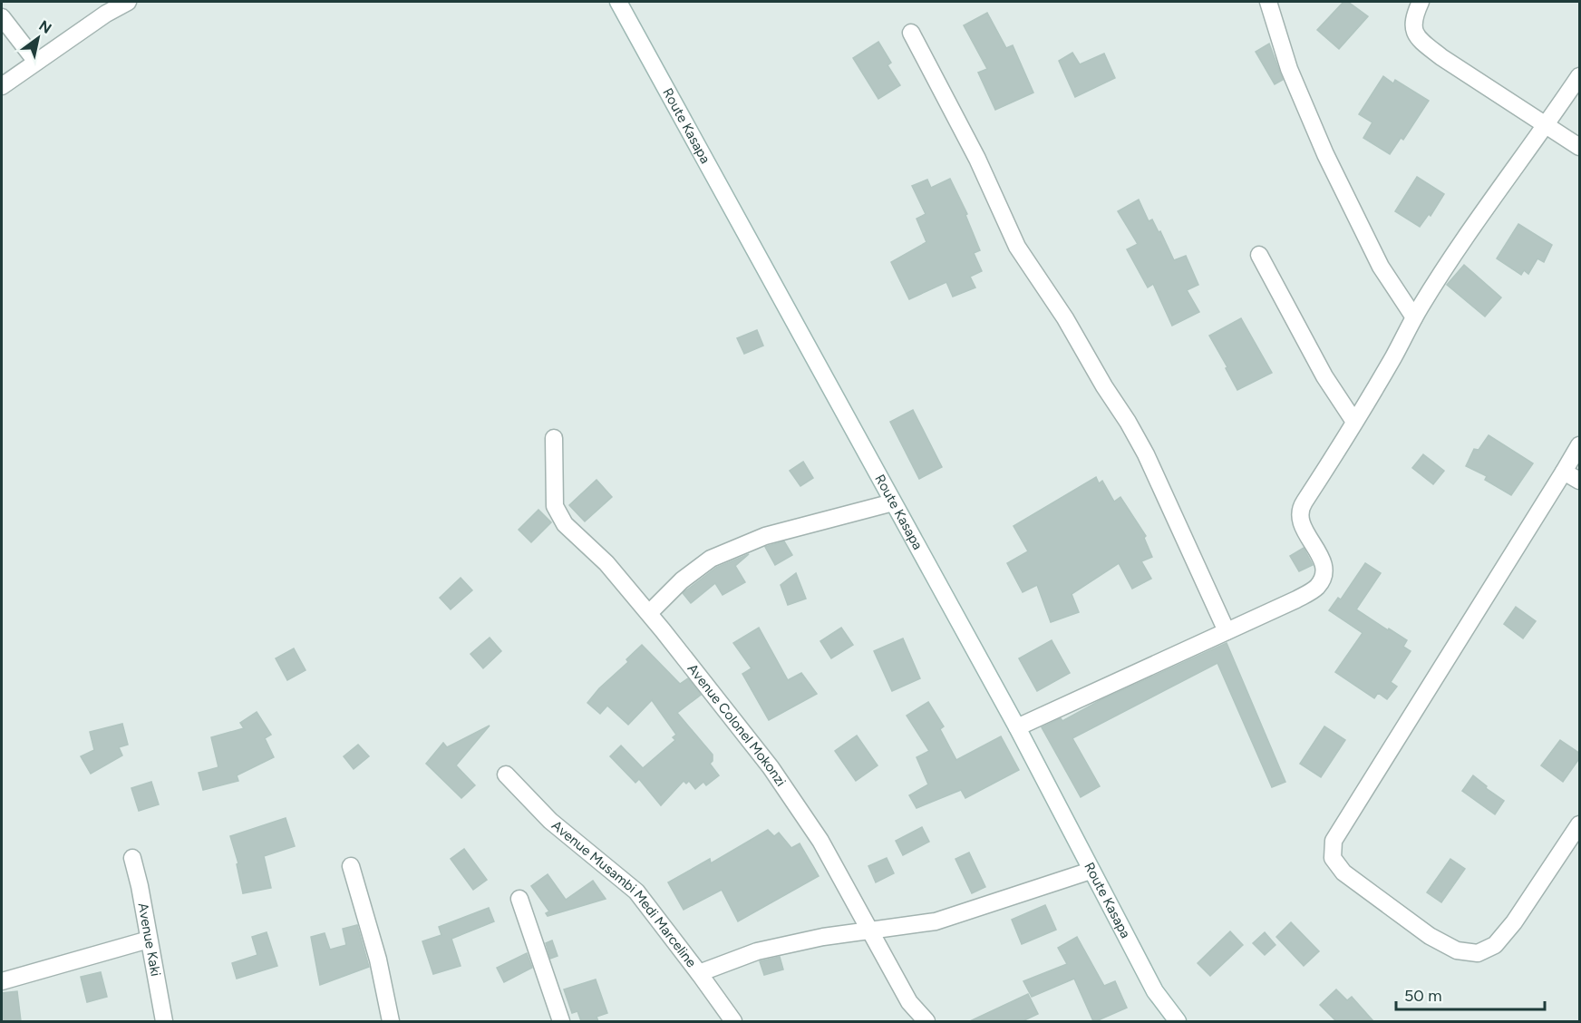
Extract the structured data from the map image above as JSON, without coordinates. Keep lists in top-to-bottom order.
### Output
{
  "streets": {
    "street": [
      "Route Kasapa",
      "Avenue Colonel Mokonzi",
      "Avenue Musambi Medi Marceline",
      "Avenue Kaki"
    ]
  },
  "scale_bar": "50 m",
  "north": "top right"
}
